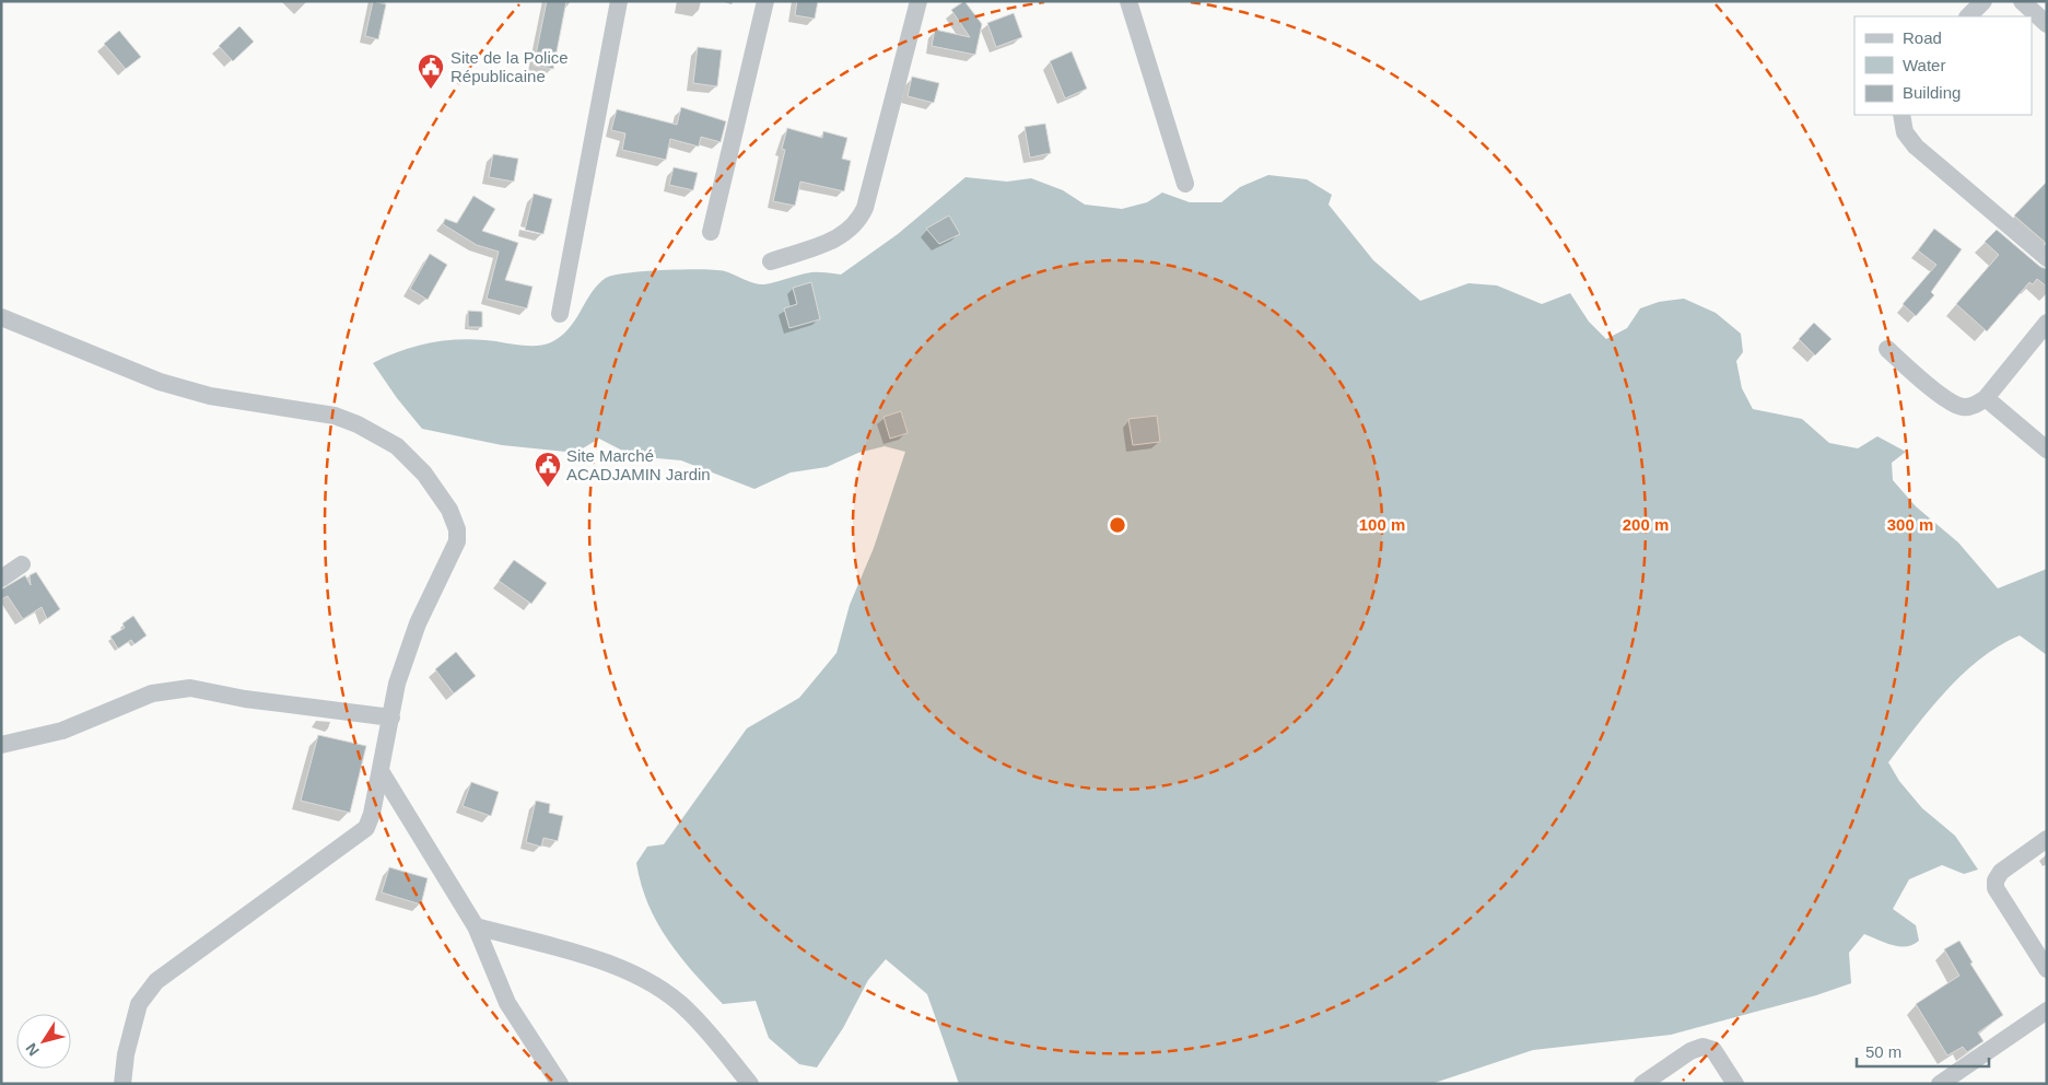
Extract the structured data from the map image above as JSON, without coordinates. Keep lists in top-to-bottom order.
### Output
{
  "places": {
    "public building": ["Site de la Police Républicaine", "Site Marché ACADJAMIN Jardin"]
  },
  "legend": ["Road", "Water", "Building"],
  "scale_bar": "50 m",
  "north": "bottom left",
  "rings": ["100 m", "200 m", "300 m"]
}
